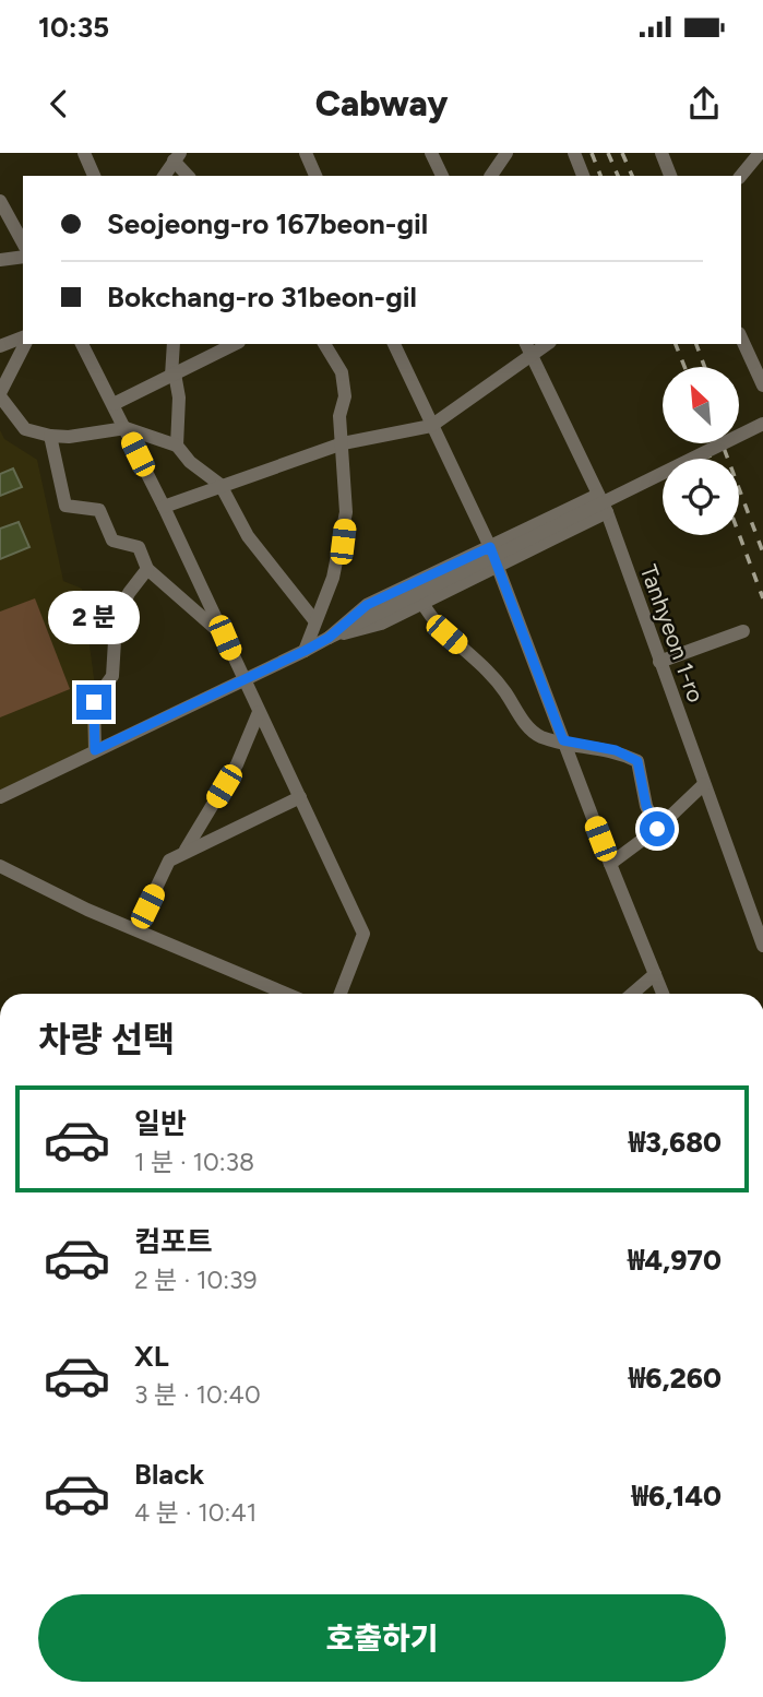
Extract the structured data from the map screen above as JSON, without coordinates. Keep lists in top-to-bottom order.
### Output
{
  "streets": {
    "street": ["Tanhyeon 1-ro"]
  },
  "north": "top left",
  "page": {
    "status": "10:35",
    "header": "Cabway",
    "banner": ["Seojeong-ro 167beon-gil", "Bokchang-ro 31beon-gil"],
    "bubble": "2 분",
    "heading": "차량 선택",
    "list": [
      {
        "name": "일반",
        "note": "1 분 · 10:38",
        "value": "₩3,680"
      },
      {
        "name": "컴포트",
        "note": "2 분 · 10:39",
        "value": "₩4,970"
      },
      {
        "name": "XL",
        "note": "3 분 · 10:40",
        "value": "₩6,260"
      },
      {
        "name": "Black",
        "note": "4 분 · 10:41",
        "value": "₩6,140"
      }
    ],
    "buttons": "호출하기"
  }
}
